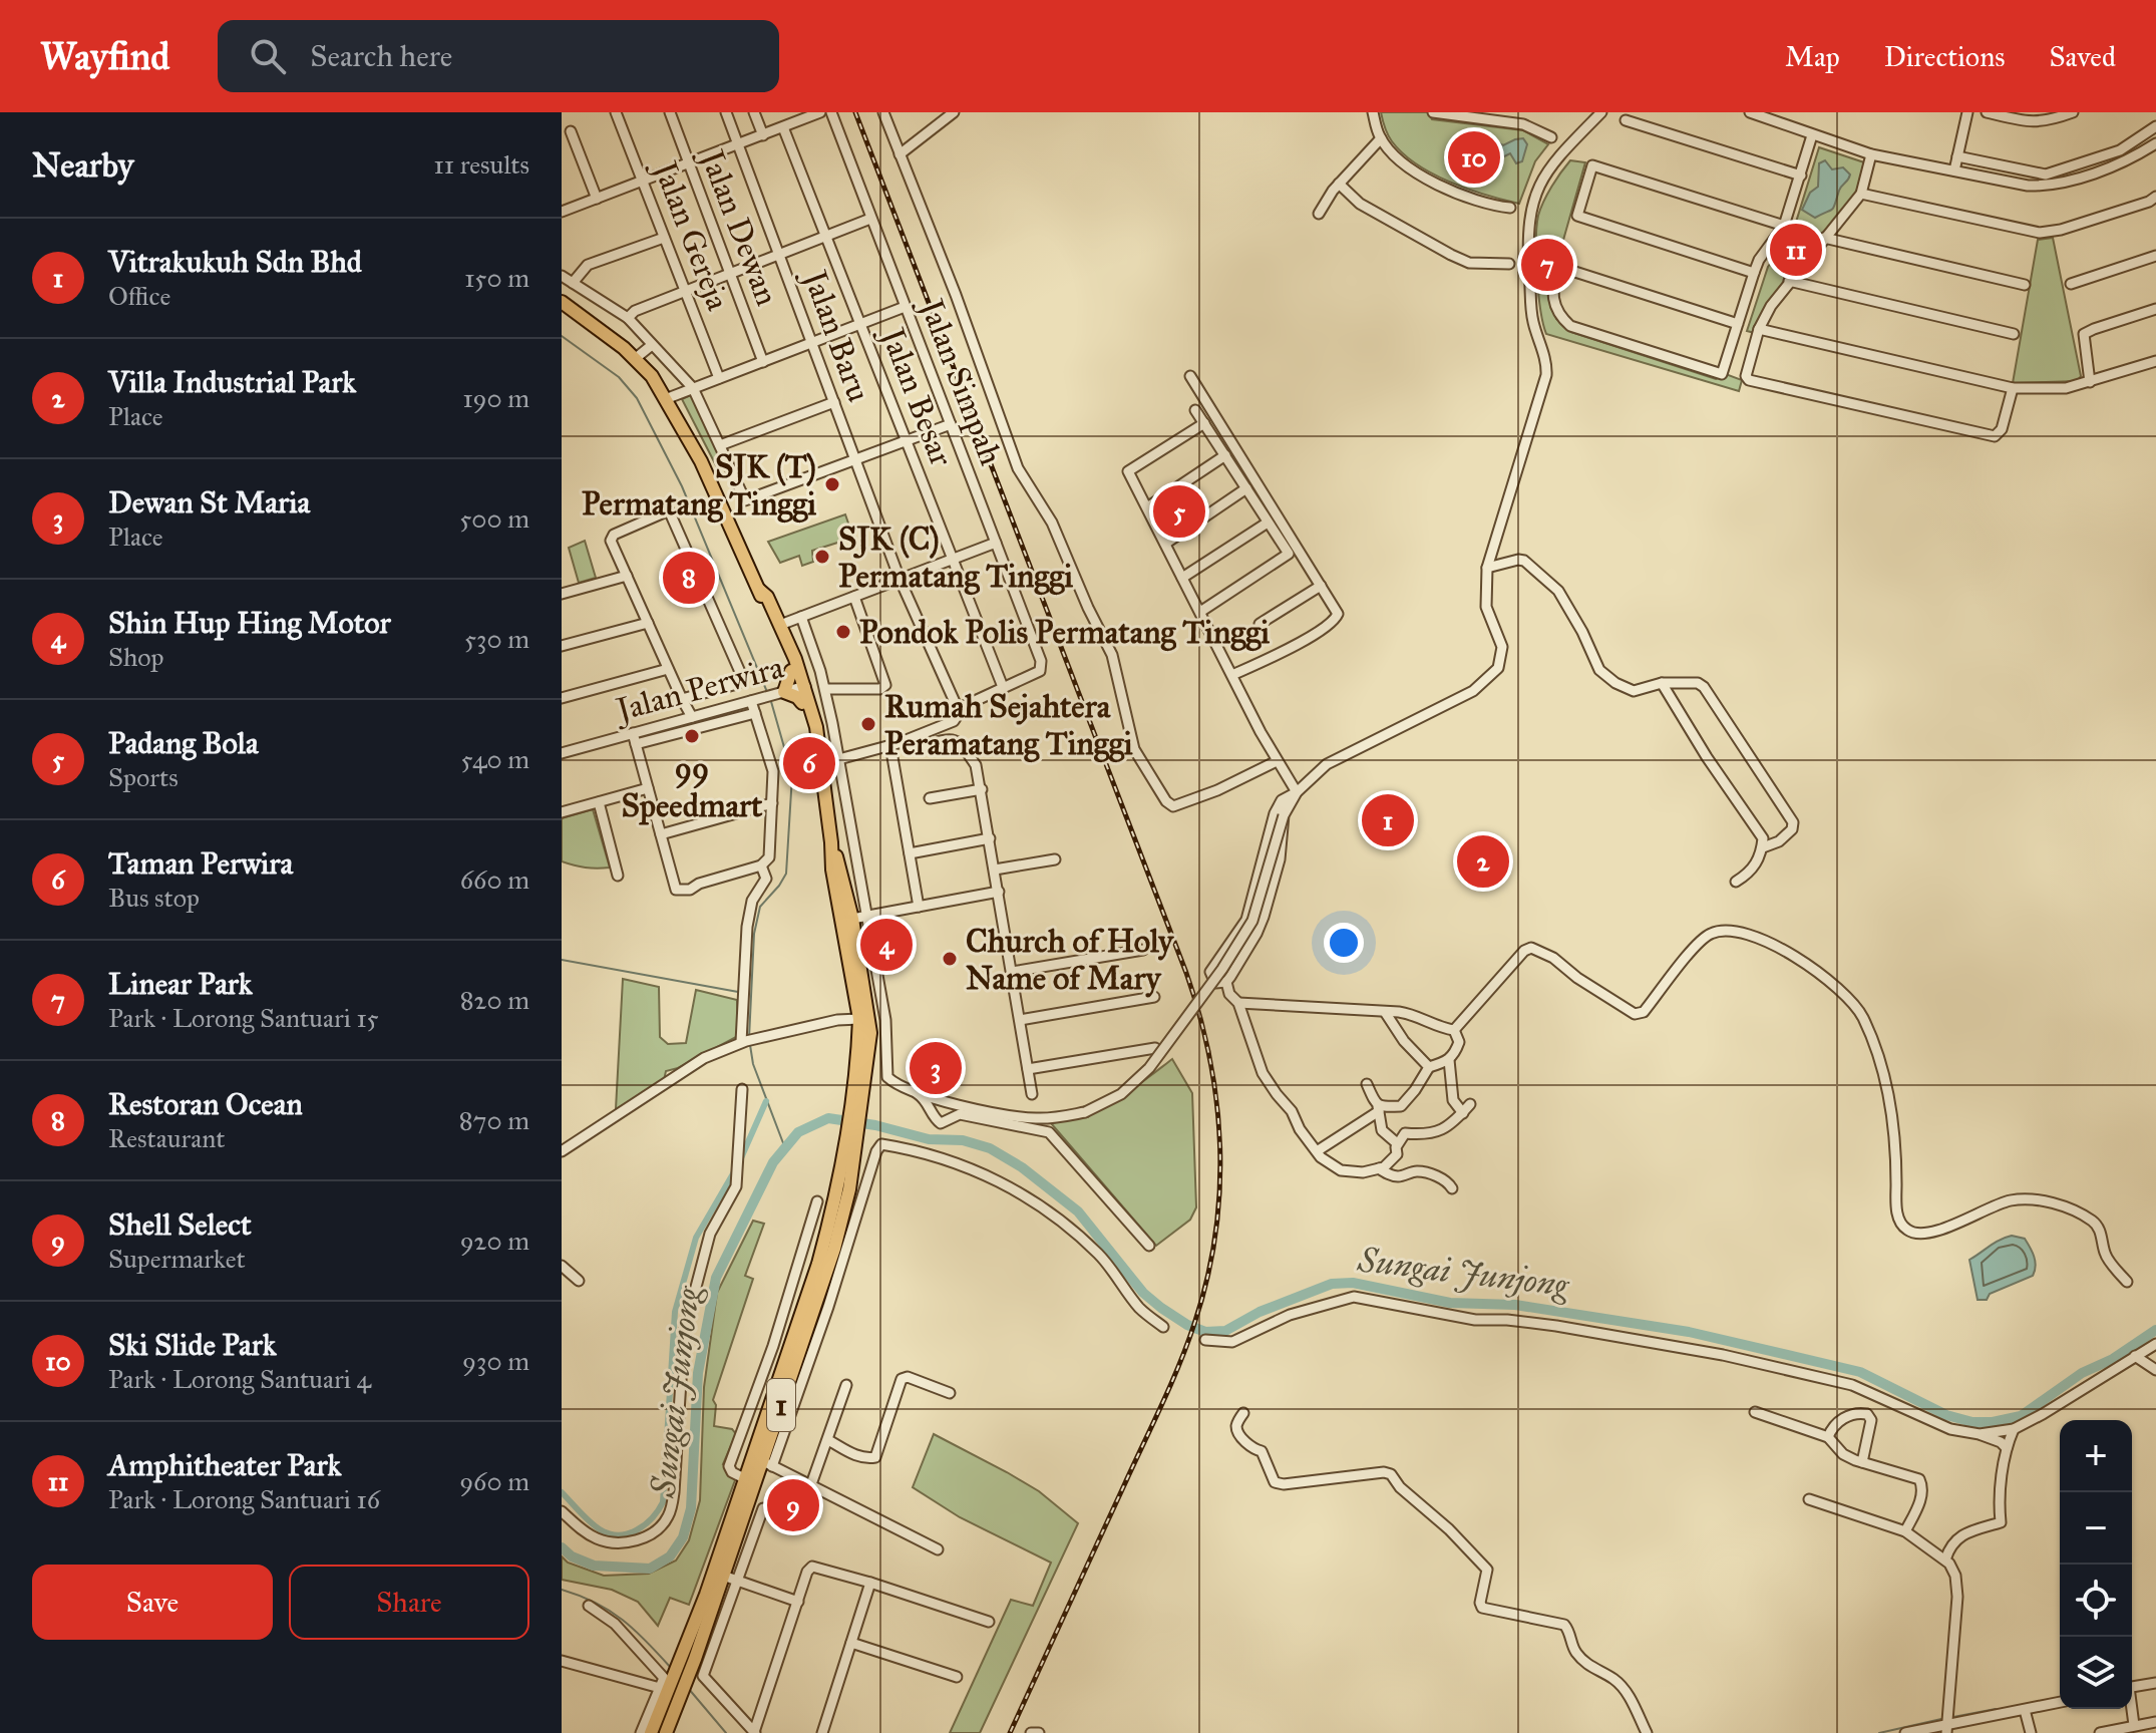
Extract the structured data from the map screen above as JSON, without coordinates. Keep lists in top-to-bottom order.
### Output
{
  "streets": {
    "highway": ["1"],
    "street": [
      "Jalan Dewan",
      "Jalan Gereja",
      "Jalan Baru",
      "Jalan Simpah",
      "Jalan Besar",
      "Jalan Perwira"
    ]
  },
  "crossings": [
    ["Jalan Simpah", "Jalan Besar"],
    ["Jalan Perwira", "1"]
  ],
  "water": ["Sungai Junjong"],
  "places": [
    "SJK (T) Permatang Tinggi",
    "SJK (C) Permatang Tinggi",
    "Pondok Polis Permatang Tinggi",
    "Rumah Sejahtera Peramatang Tinggi",
    "99 Speedmart",
    "Church of Holy Name of Mary"
  ],
  "page": {
    "header": "Wayfind",
    "search": "Search here",
    "nav": ["Map", "Directions", "Saved"],
    "heading": ["Nearby", "11 results"],
    "pins": [
      "10",
      "11",
      "7",
      "5",
      "8",
      "6",
      "1",
      "2",
      "4",
      "3",
      "9"
    ],
    "list": [
      {
        "mark": "1",
        "name": "Vitrakukuh Sdn Bhd",
        "note": "Office",
        "value": "150 m"
      },
      {
        "mark": "2",
        "name": "Villa Industrial Park",
        "note": "Place",
        "value": "190 m"
      },
      {
        "mark": "3",
        "name": "Dewan St Maria",
        "note": "Place",
        "value": "500 m"
      },
      {
        "mark": "4",
        "name": "Shin Hup Hing Motor",
        "note": "Shop",
        "value": "530 m"
      },
      {
        "mark": "5",
        "name": "Padang Bola",
        "note": "Sports",
        "value": "540 m"
      },
      {
        "mark": "6",
        "name": "Taman Perwira",
        "note": "Bus stop",
        "value": "660 m"
      },
      {
        "mark": "7",
        "name": "Linear Park",
        "note": "Park · Lorong Santuari 15",
        "value": "820 m"
      },
      {
        "mark": "8",
        "name": "Restoran Ocean",
        "note": "Restaurant",
        "value": "870 m"
      },
      {
        "mark": "9",
        "name": "Shell Select",
        "note": "Supermarket",
        "value": "920 m"
      },
      {
        "mark": "10",
        "name": "Ski Slide Park",
        "note": "Park · Lorong Santuari 4",
        "value": "930 m"
      },
      {
        "mark": "11",
        "name": "Amphitheater Park",
        "note": "Park · Lorong Santuari 16",
        "value": "960 m"
      }
    ],
    "map_buttons": ["+", "−"],
    "buttons": ["Save", "Share"]
  }
}
